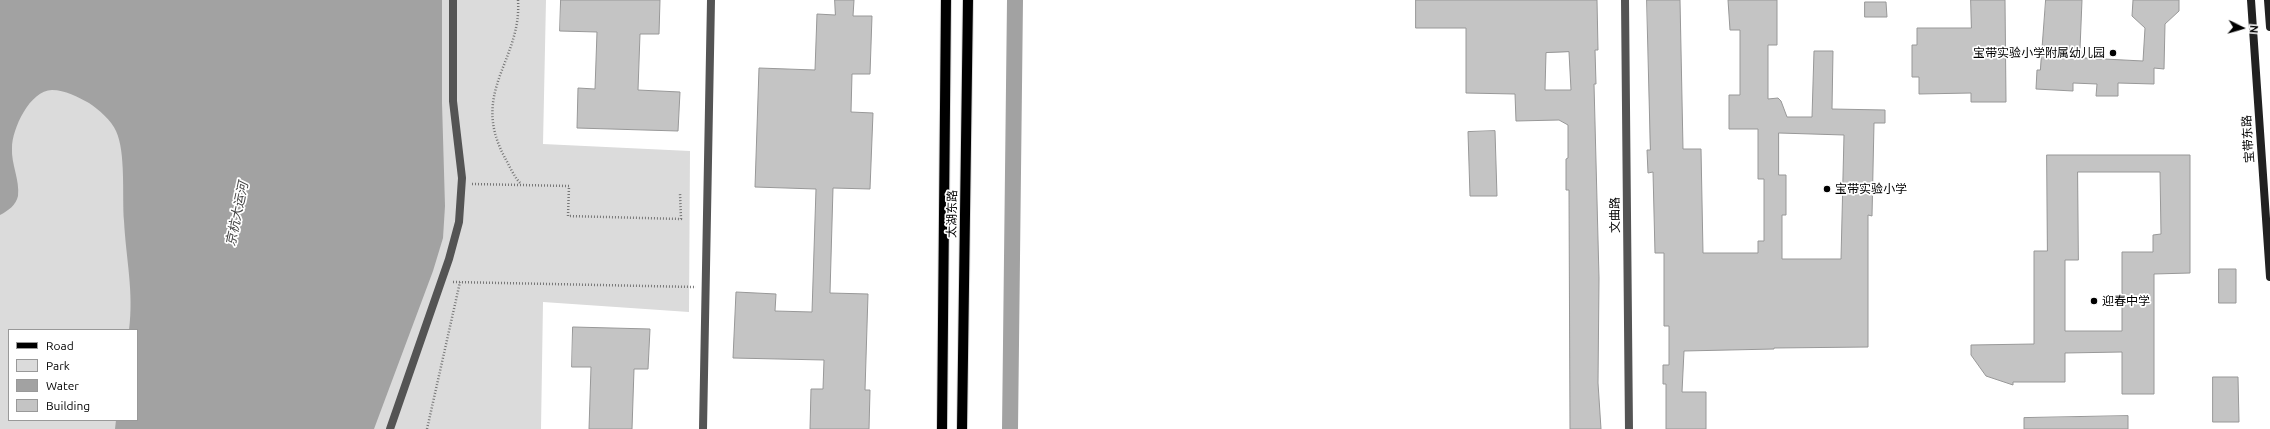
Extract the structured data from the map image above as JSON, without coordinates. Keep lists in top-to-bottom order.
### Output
{
  "streets": {
    "main road": ["宝带东路", "太湖东路"],
    "street": ["文曲路"]
  },
  "water": ["京杭大运河"],
  "places": ["宝带实验小学附属幼儿园", "宝带实验小学", "迎春中学"],
  "legend": [
    "Road",
    "Park",
    "Water",
    "Building"
  ],
  "north": "right"
}
